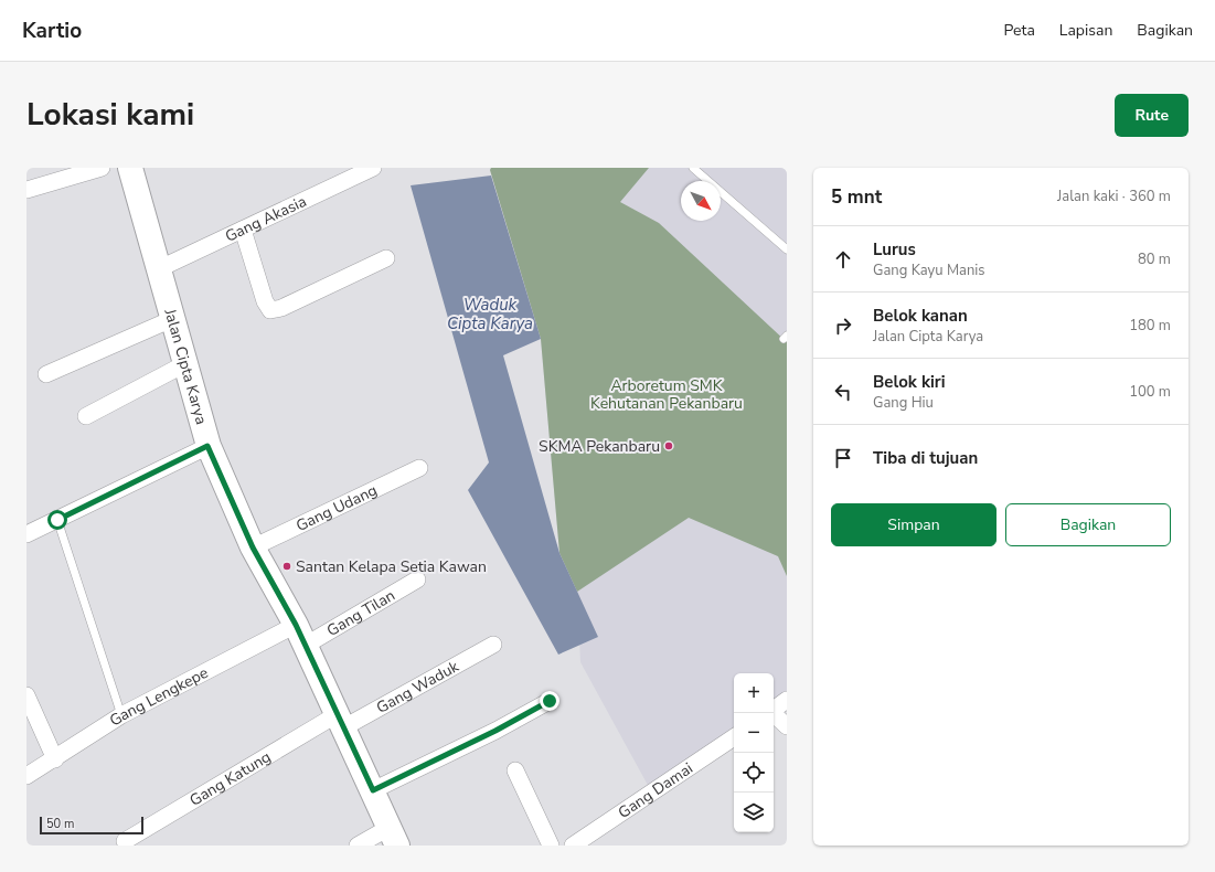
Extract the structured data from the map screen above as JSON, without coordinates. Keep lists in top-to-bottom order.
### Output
{
  "streets": {
    "main road": ["Jalan Cipta Karya"],
    "street": [
      "Gang Akasia",
      "Gang Udang",
      "Gang Tilan",
      "Gang Waduk",
      "Gang Lengkepe",
      "Gang Katung",
      "Gang Damai"
    ]
  },
  "crossings": [
    ["Gang Akasia", "Jalan Cipta Karya"],
    ["Jalan Cipta Karya", "Gang Udang"],
    ["Jalan Cipta Karya", "Gang Tilan"],
    ["Jalan Cipta Karya", "Gang Waduk"],
    ["Jalan Cipta Karya", "Gang Lengkepe"],
    ["Jalan Cipta Karya", "Gang Katung"],
    ["Gang Tilan", "Gang Lengkepe"],
    ["Gang Waduk", "Gang Katung"]
  ],
  "water": ["Waduk Cipta Karya"],
  "parks": ["Arboretum SMK Kehutanan Pekanbaru"],
  "places": ["SKMA Pekanbaru", "Santan Kelapa Setia Kawan"],
  "scale_bar": "50 m",
  "north": "bottom right",
  "page": {
    "header": "Kartio",
    "nav": ["Peta", "Lapisan", "Bagikan"],
    "title": "Lokasi kami",
    "buttons": [
      "Rute",
      ["Simpan", "Bagikan"]
    ],
    "heading": ["5 mnt", "Jalan kaki · 360 m"],
    "list": [
      ["Lurus", "Gang Kayu Manis", "80 m"],
      ["Belok kanan", "Jalan Cipta Karya", "180 m"],
      ["Belok kiri", "Gang Hiu", "100 m"],
      "Tiba di tujuan"
    ],
    "map_buttons": ["+", "−"],
    "scale": "50 m"
  }
}
